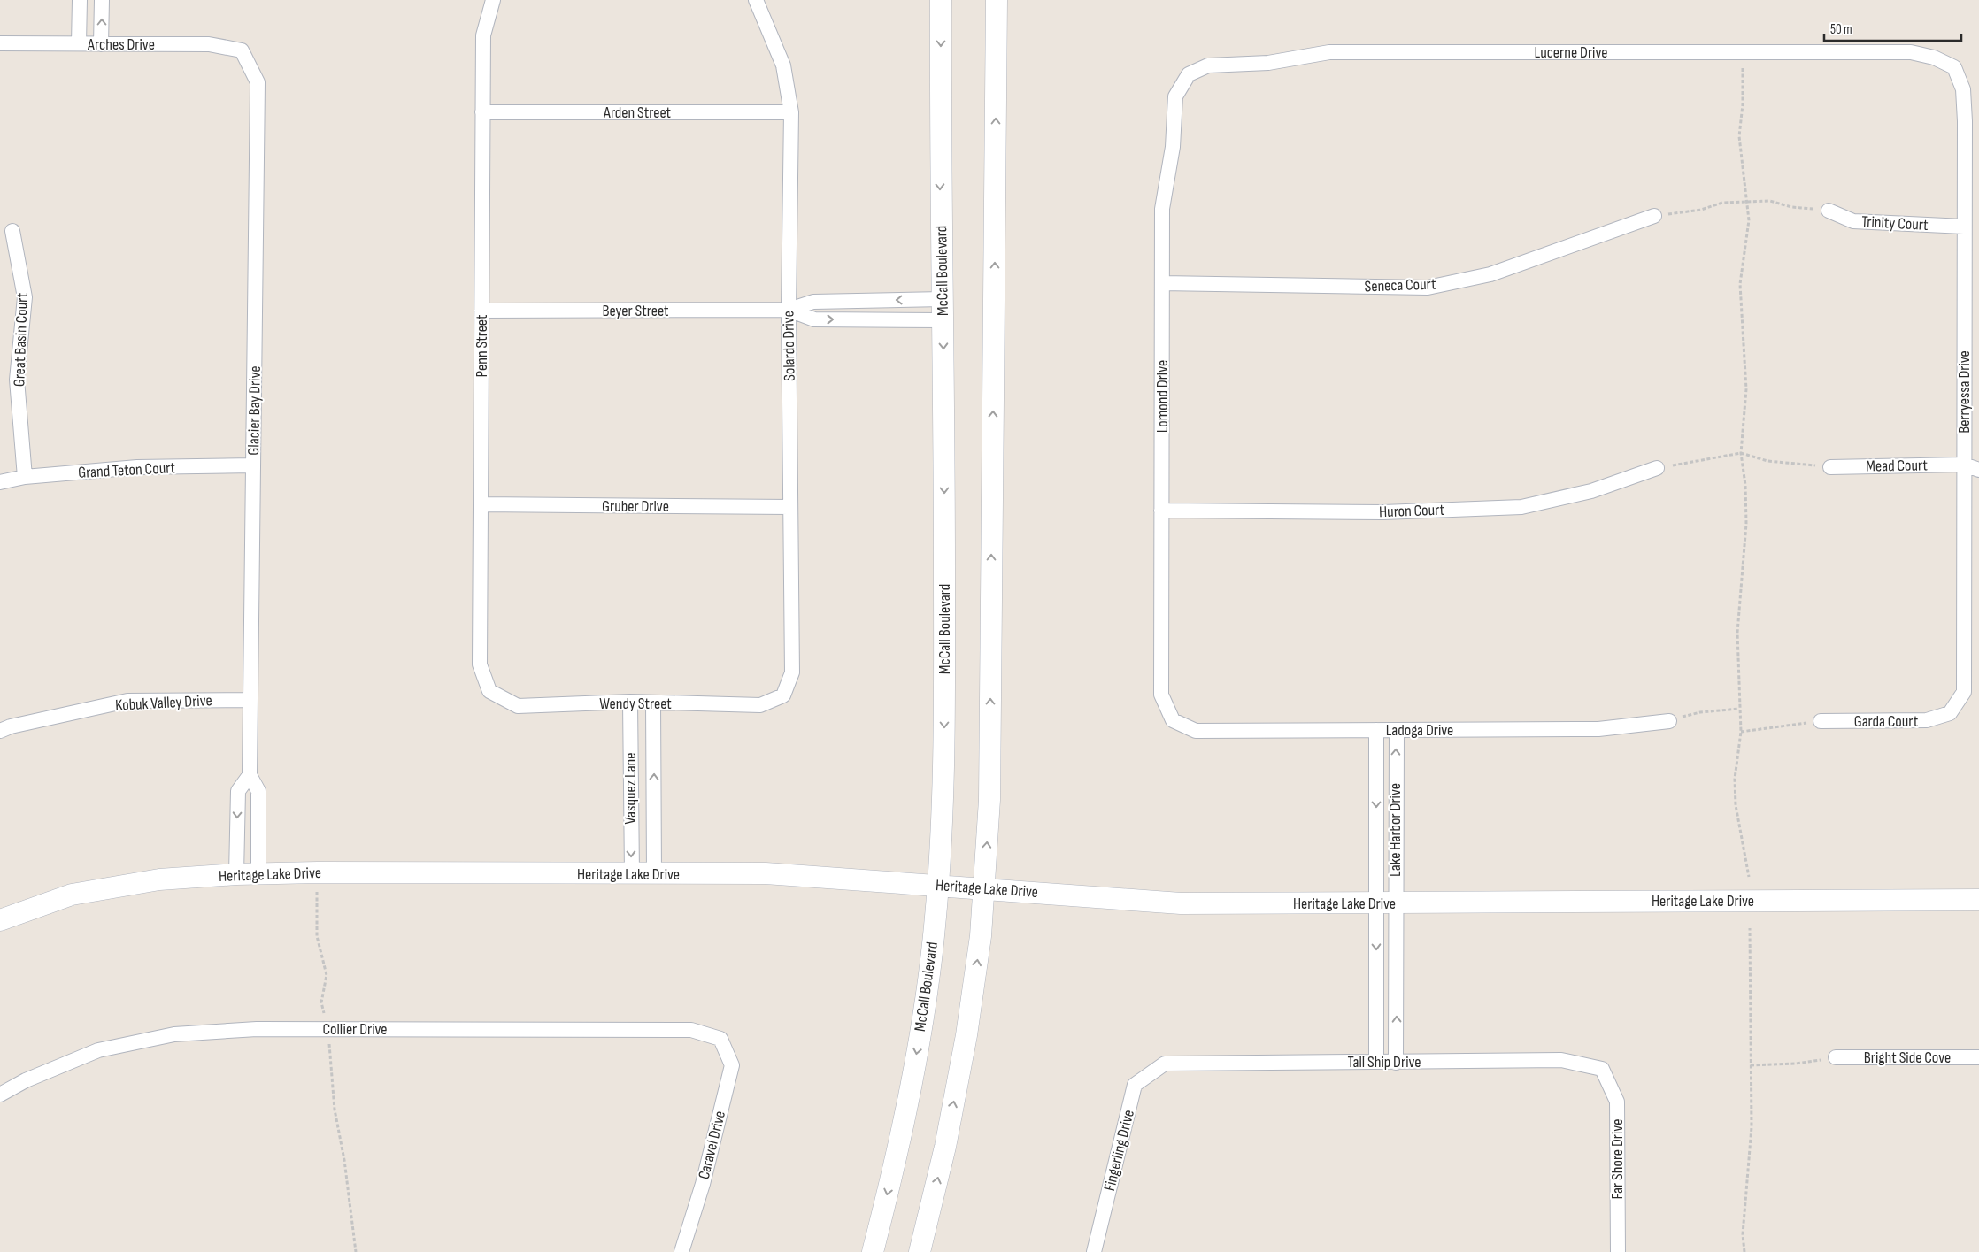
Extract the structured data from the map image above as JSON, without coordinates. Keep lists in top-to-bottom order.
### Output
{
  "streets": {
    "main road": ["McCall Boulevard", "Heritage Lake Drive"],
    "street": [
      "Arches Drive",
      "Lucerne Drive",
      "Arden Street",
      "Trinity Court",
      "Seneca Court",
      "Beyer Street",
      "Great Basin Court",
      "Penn Street",
      "Solardo Drive",
      "Berryessa Drive",
      "Lomond Drive",
      "Glacier Bay Drive",
      "Mead Court",
      "Grand Teton Court",
      "Gruber Drive",
      "Huron Court",
      "Kobuk Valley Drive",
      "Wendy Street",
      "Garda Court",
      "Ladoga Drive",
      "Vasquez Lane",
      "Lake Harbor Drive",
      "Collier Drive",
      "Bright Side Cove",
      "Tall Ship Drive",
      "Caravel Drive",
      "Fingerling Drive",
      "Far Shore Drive"
    ]
  },
  "crossings": [
    ["Arches Drive", "Glacier Bay Drive"],
    ["Lucerne Drive", "Berryessa Drive"],
    ["Lucerne Drive", "Lomond Drive"],
    ["Arden Street", "Penn Street"],
    ["Arden Street", "Solardo Drive"],
    ["Trinity Court", "Berryessa Drive"],
    ["McCall Boulevard", "Beyer Street"],
    ["McCall Boulevard", "Heritage Lake Drive"],
    ["Seneca Court", "Lomond Drive"],
    ["Beyer Street", "Penn Street"],
    ["Beyer Street", "Solardo Drive"],
    ["Great Basin Court", "Grand Teton Court"],
    ["Penn Street", "Gruber Drive"],
    ["Penn Street", "Wendy Street"],
    ["Solardo Drive", "Gruber Drive"],
    ["Solardo Drive", "Wendy Street"],
    ["Berryessa Drive", "Mead Court"],
    ["Berryessa Drive", "Garda Court"],
    ["Lomond Drive", "Huron Court"],
    ["Lomond Drive", "Ladoga Drive"],
    ["Glacier Bay Drive", "Grand Teton Court"],
    ["Glacier Bay Drive", "Kobuk Valley Drive"],
    ["Glacier Bay Drive", "Heritage Lake Drive"],
    ["Wendy Street", "Vasquez Lane"],
    ["Ladoga Drive", "Lake Harbor Drive"],
    ["Vasquez Lane", "Heritage Lake Drive"],
    ["Lake Harbor Drive", "Heritage Lake Drive"],
    ["Lake Harbor Drive", "Tall Ship Drive"],
    ["Collier Drive", "Caravel Drive"],
    ["Tall Ship Drive", "Fingerling Drive"],
    ["Tall Ship Drive", "Far Shore Drive"]
  ],
  "scale_bar": "50 m"
}
